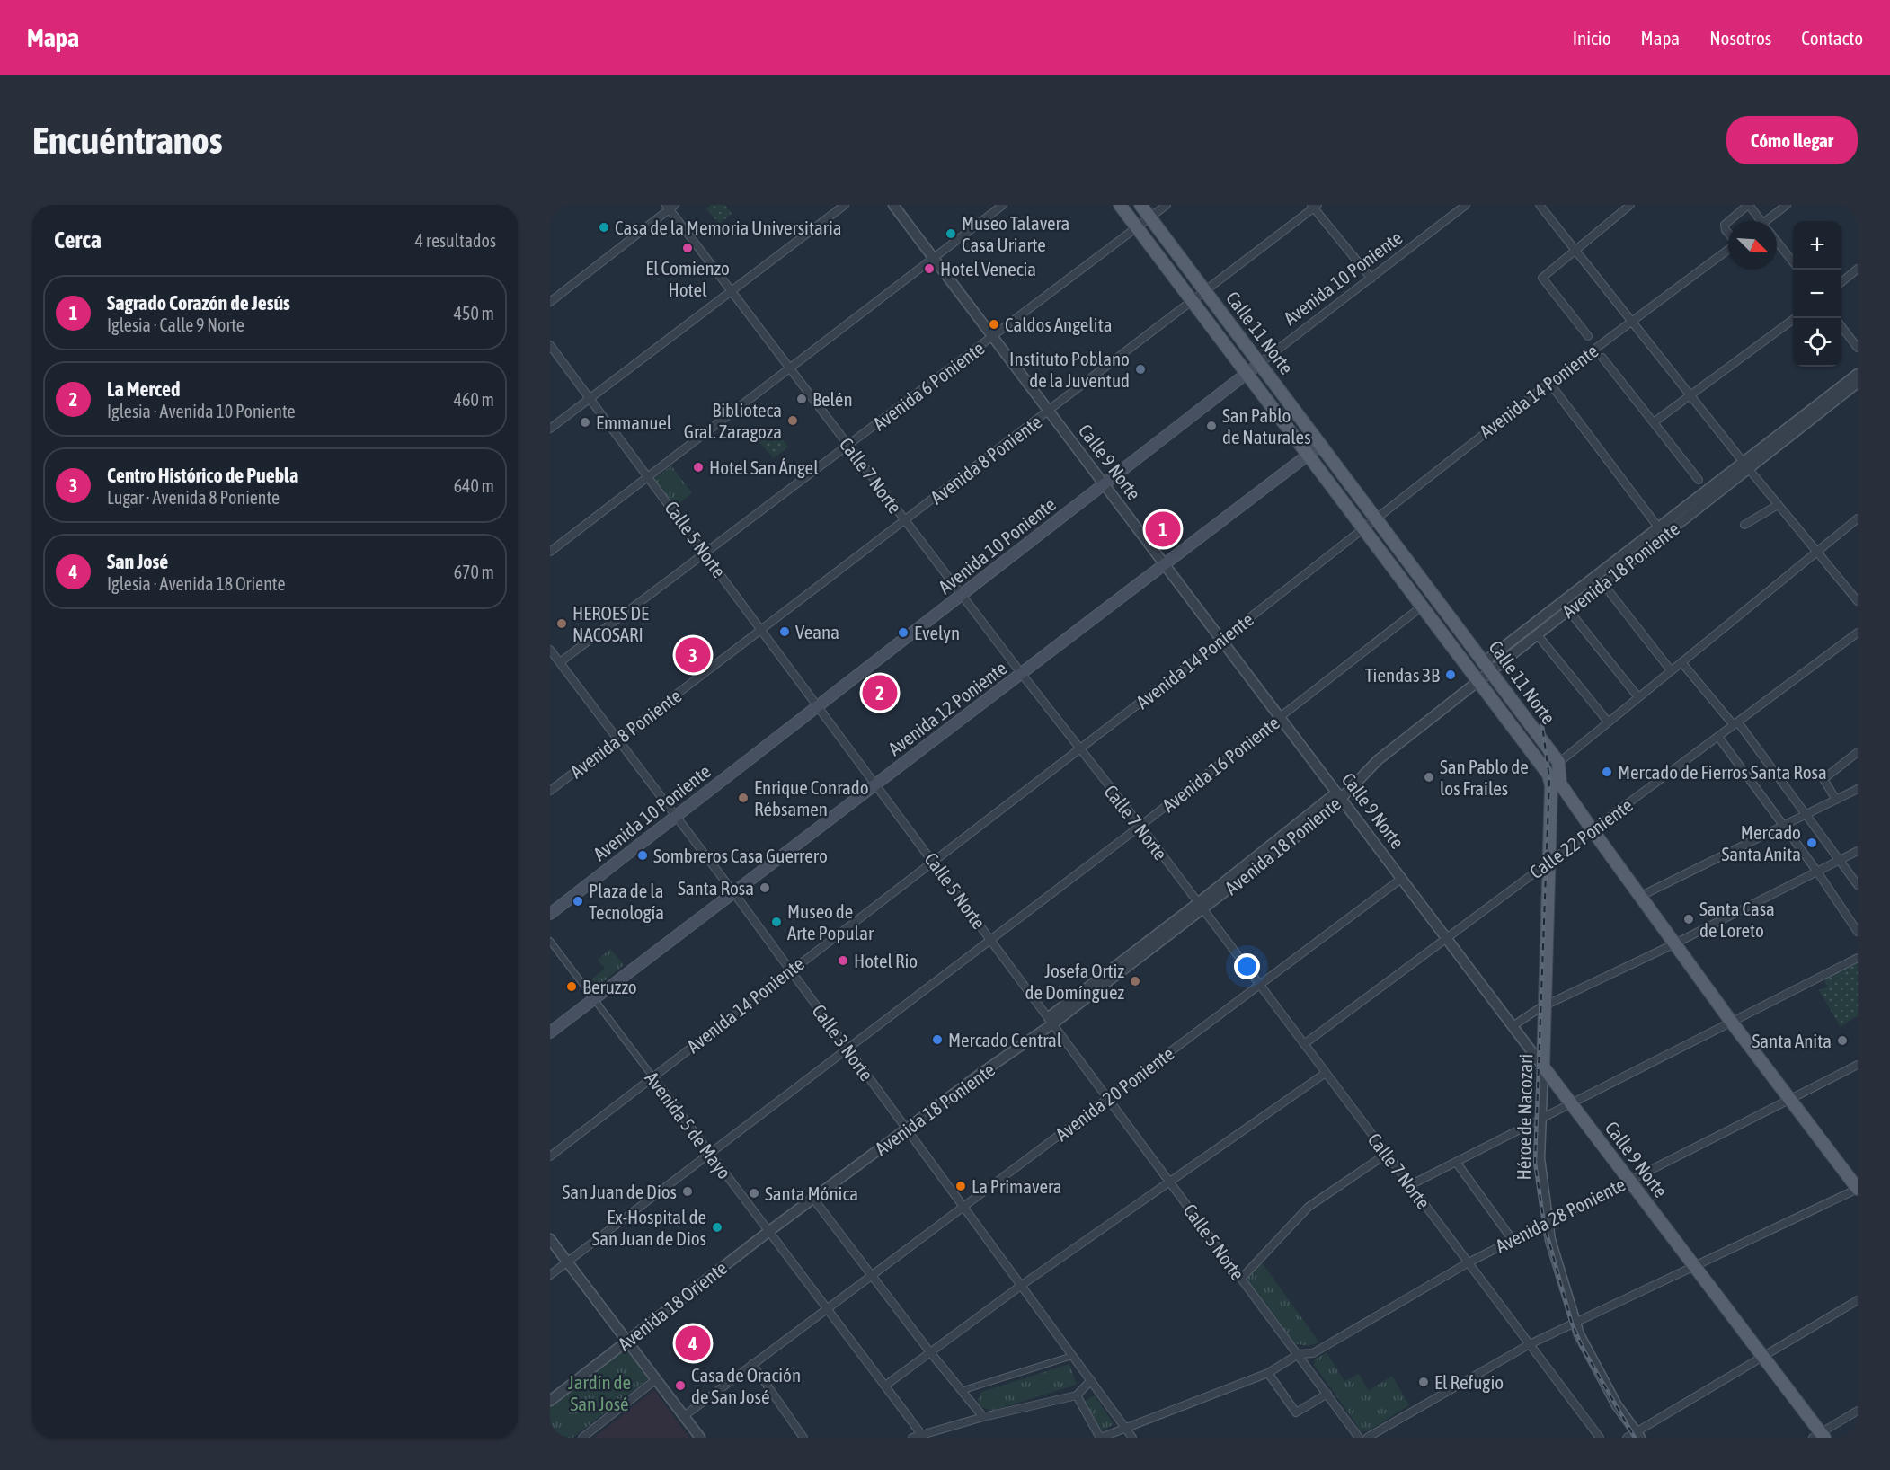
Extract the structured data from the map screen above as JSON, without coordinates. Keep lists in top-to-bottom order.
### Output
{
  "streets": {
    "main road": [
      "Avenida 10 Poniente",
      "Calle 11 Norte",
      "Calle 9 Norte",
      "Avenida 12 Poniente",
      "Héroe de Nacozari"
    ],
    "street": [
      "Avenida 6 Poniente",
      "Avenida 14 Poniente",
      "Avenida 8 Poniente",
      "Calle 7 Norte",
      "Calle 5 Norte",
      "Avenida 18 Poniente",
      "Avenida 16 Poniente",
      "Calle 22 Poniente",
      "Calle 3 Norte",
      "Avenida 20 Poniente",
      "Avenida 5 de Mayo",
      "Avenida 28 Poniente",
      "Avenida 18 Oriente"
    ]
  },
  "crossings": [
    ["Avenida 10 Poniente", "Calle 11 Norte"],
    ["Avenida 10 Poniente", "Calle 9 Norte"],
    ["Avenida 10 Poniente", "Calle 7 Norte"],
    ["Avenida 10 Poniente", "Calle 5 Norte"],
    ["Avenida 10 Poniente", "Calle 3 Norte"],
    ["Calle 11 Norte", "Avenida 6 Poniente"],
    ["Calle 11 Norte", "Avenida 14 Poniente"],
    ["Calle 11 Norte", "Avenida 8 Poniente"],
    ["Calle 11 Norte", "Avenida 18 Poniente"],
    ["Calle 11 Norte", "Avenida 12 Poniente"],
    ["Calle 11 Norte", "Avenida 16 Poniente"],
    ["Calle 11 Norte", "Calle 22 Poniente"],
    ["Calle 11 Norte", "Héroe de Nacozari"],
    ["Calle 11 Norte", "Avenida 28 Poniente"],
    ["Avenida 6 Poniente", "Calle 9 Norte"],
    ["Avenida 6 Poniente", "Calle 7 Norte"],
    ["Avenida 6 Poniente", "Calle 5 Norte"],
    ["Avenida 6 Poniente", "Calle 3 Norte"],
    ["Avenida 14 Poniente", "Calle 9 Norte"],
    ["Avenida 14 Poniente", "Calle 7 Norte"],
    ["Avenida 14 Poniente", "Calle 5 Norte"],
    ["Avenida 14 Poniente", "Calle 3 Norte"],
    ["Avenida 14 Poniente", "Avenida 5 de Mayo"],
    ["Avenida 8 Poniente", "Calle 9 Norte"],
    ["Avenida 8 Poniente", "Calle 7 Norte"],
    ["Avenida 8 Poniente", "Calle 5 Norte"],
    ["Avenida 8 Poniente", "Calle 3 Norte"],
    ["Calle 9 Norte", "Avenida 18 Poniente"],
    ["Calle 9 Norte", "Avenida 12 Poniente"],
    ["Calle 9 Norte", "Avenida 16 Poniente"],
    ["Calle 9 Norte", "Calle 22 Poniente"],
    ["Calle 9 Norte", "Avenida 20 Poniente"],
    ["Calle 9 Norte", "Héroe de Nacozari"],
    ["Calle 9 Norte", "Avenida 28 Poniente"],
    ["Calle 7 Norte", "Avenida 18 Poniente"],
    ["Calle 7 Norte", "Avenida 12 Poniente"],
    ["Calle 7 Norte", "Avenida 16 Poniente"],
    ["Calle 7 Norte", "Calle 22 Poniente"],
    ["Calle 7 Norte", "Avenida 20 Poniente"],
    ["Calle 7 Norte", "Avenida 28 Poniente"],
    ["Calle 5 Norte", "Avenida 18 Poniente"],
    ["Calle 5 Norte", "Avenida 12 Poniente"],
    ["Calle 5 Norte", "Avenida 16 Poniente"],
    ["Calle 5 Norte", "Avenida 20 Poniente"],
    ["Calle 5 Norte", "Avenida 28 Poniente"],
    ["Avenida 18 Poniente", "Calle 3 Norte"],
    ["Avenida 18 Poniente", "Avenida 5 de Mayo"],
    ["Avenida 18 Poniente", "Avenida 18 Oriente"],
    ["Avenida 12 Poniente", "Calle 3 Norte"],
    ["Avenida 12 Poniente", "Avenida 5 de Mayo"],
    ["Avenida 16 Poniente", "Calle 3 Norte"],
    ["Avenida 16 Poniente", "Avenida 5 de Mayo"],
    ["Calle 22 Poniente", "Héroe de Nacozari"],
    ["Calle 3 Norte", "Avenida 20 Poniente"],
    ["Calle 3 Norte", "Avenida 28 Poniente"],
    ["Avenida 20 Poniente", "Avenida 5 de Mayo"],
    ["Héroe de Nacozari", "Avenida 28 Poniente"],
    ["Avenida 5 de Mayo", "Avenida 18 Oriente"]
  ],
  "parks": ["Jardín de San José"],
  "places": [
    "Casa de la Memoria Universitaria",
    "Museo Talavera Casa Uriarte",
    "El Comienzo Hotel",
    "Hotel Venecia",
    "Caldos Angelita",
    "Instituto Poblano de la Juventud",
    "Belén",
    "Biblioteca Gral. Zaragoza",
    "Emmanuel",
    "San Pablo de Naturales",
    "Hotel San Ángel",
    "HEROES DE NACOSARI",
    "Veana",
    "Evelyn",
    "Tiendas 3B",
    "Mercado de Fierros Santa Rosa",
    "San Pablo de los Frailes",
    "Enrique Conrado Rébsamen",
    "Mercado Santa Anita",
    "Sombreros Casa Guerrero",
    "Santa Rosa",
    "Plaza de la Tecnología",
    "Santa Casa de Loreto",
    "Museo de Arte Popular",
    "Hotel Rio",
    "Josefa Ortiz de Domínguez",
    "Beruzzo",
    "Mercado Central",
    "Santa Anita",
    "La Primavera",
    "San Juan de Dios",
    "Santa Mónica",
    "Ex-Hospital de San Juan de Dios",
    "El Refugio",
    "Casa de Oración de San José"
  ],
  "north": "bottom right",
  "page": {
    "header": "Mapa",
    "nav": [
      "Inicio",
      "Mapa",
      "Nosotros",
      "Contacto"
    ],
    "buttons": "Cómo llegar",
    "title": "Encuéntranos",
    "heading": ["Cerca", "4 resultados"],
    "map_buttons": ["+", "−"],
    "list": [
      {
        "mark": "1",
        "name": "Sagrado Corazón de Jesús",
        "note": "Iglesia · Calle 9 Norte",
        "value": "450 m"
      },
      {
        "mark": "2",
        "name": "La Merced",
        "note": "Iglesia · Avenida 10 Poniente",
        "value": "460 m"
      },
      {
        "mark": "3",
        "name": "Centro Histórico de Puebla",
        "note": "Lugar · Avenida 8 Poniente",
        "value": "640 m"
      },
      {
        "mark": "4",
        "name": "San José",
        "note": "Iglesia · Avenida 18 Oriente",
        "value": "670 m"
      }
    ],
    "pins": [
      "1",
      "3",
      "2",
      "4"
    ]
  }
}
